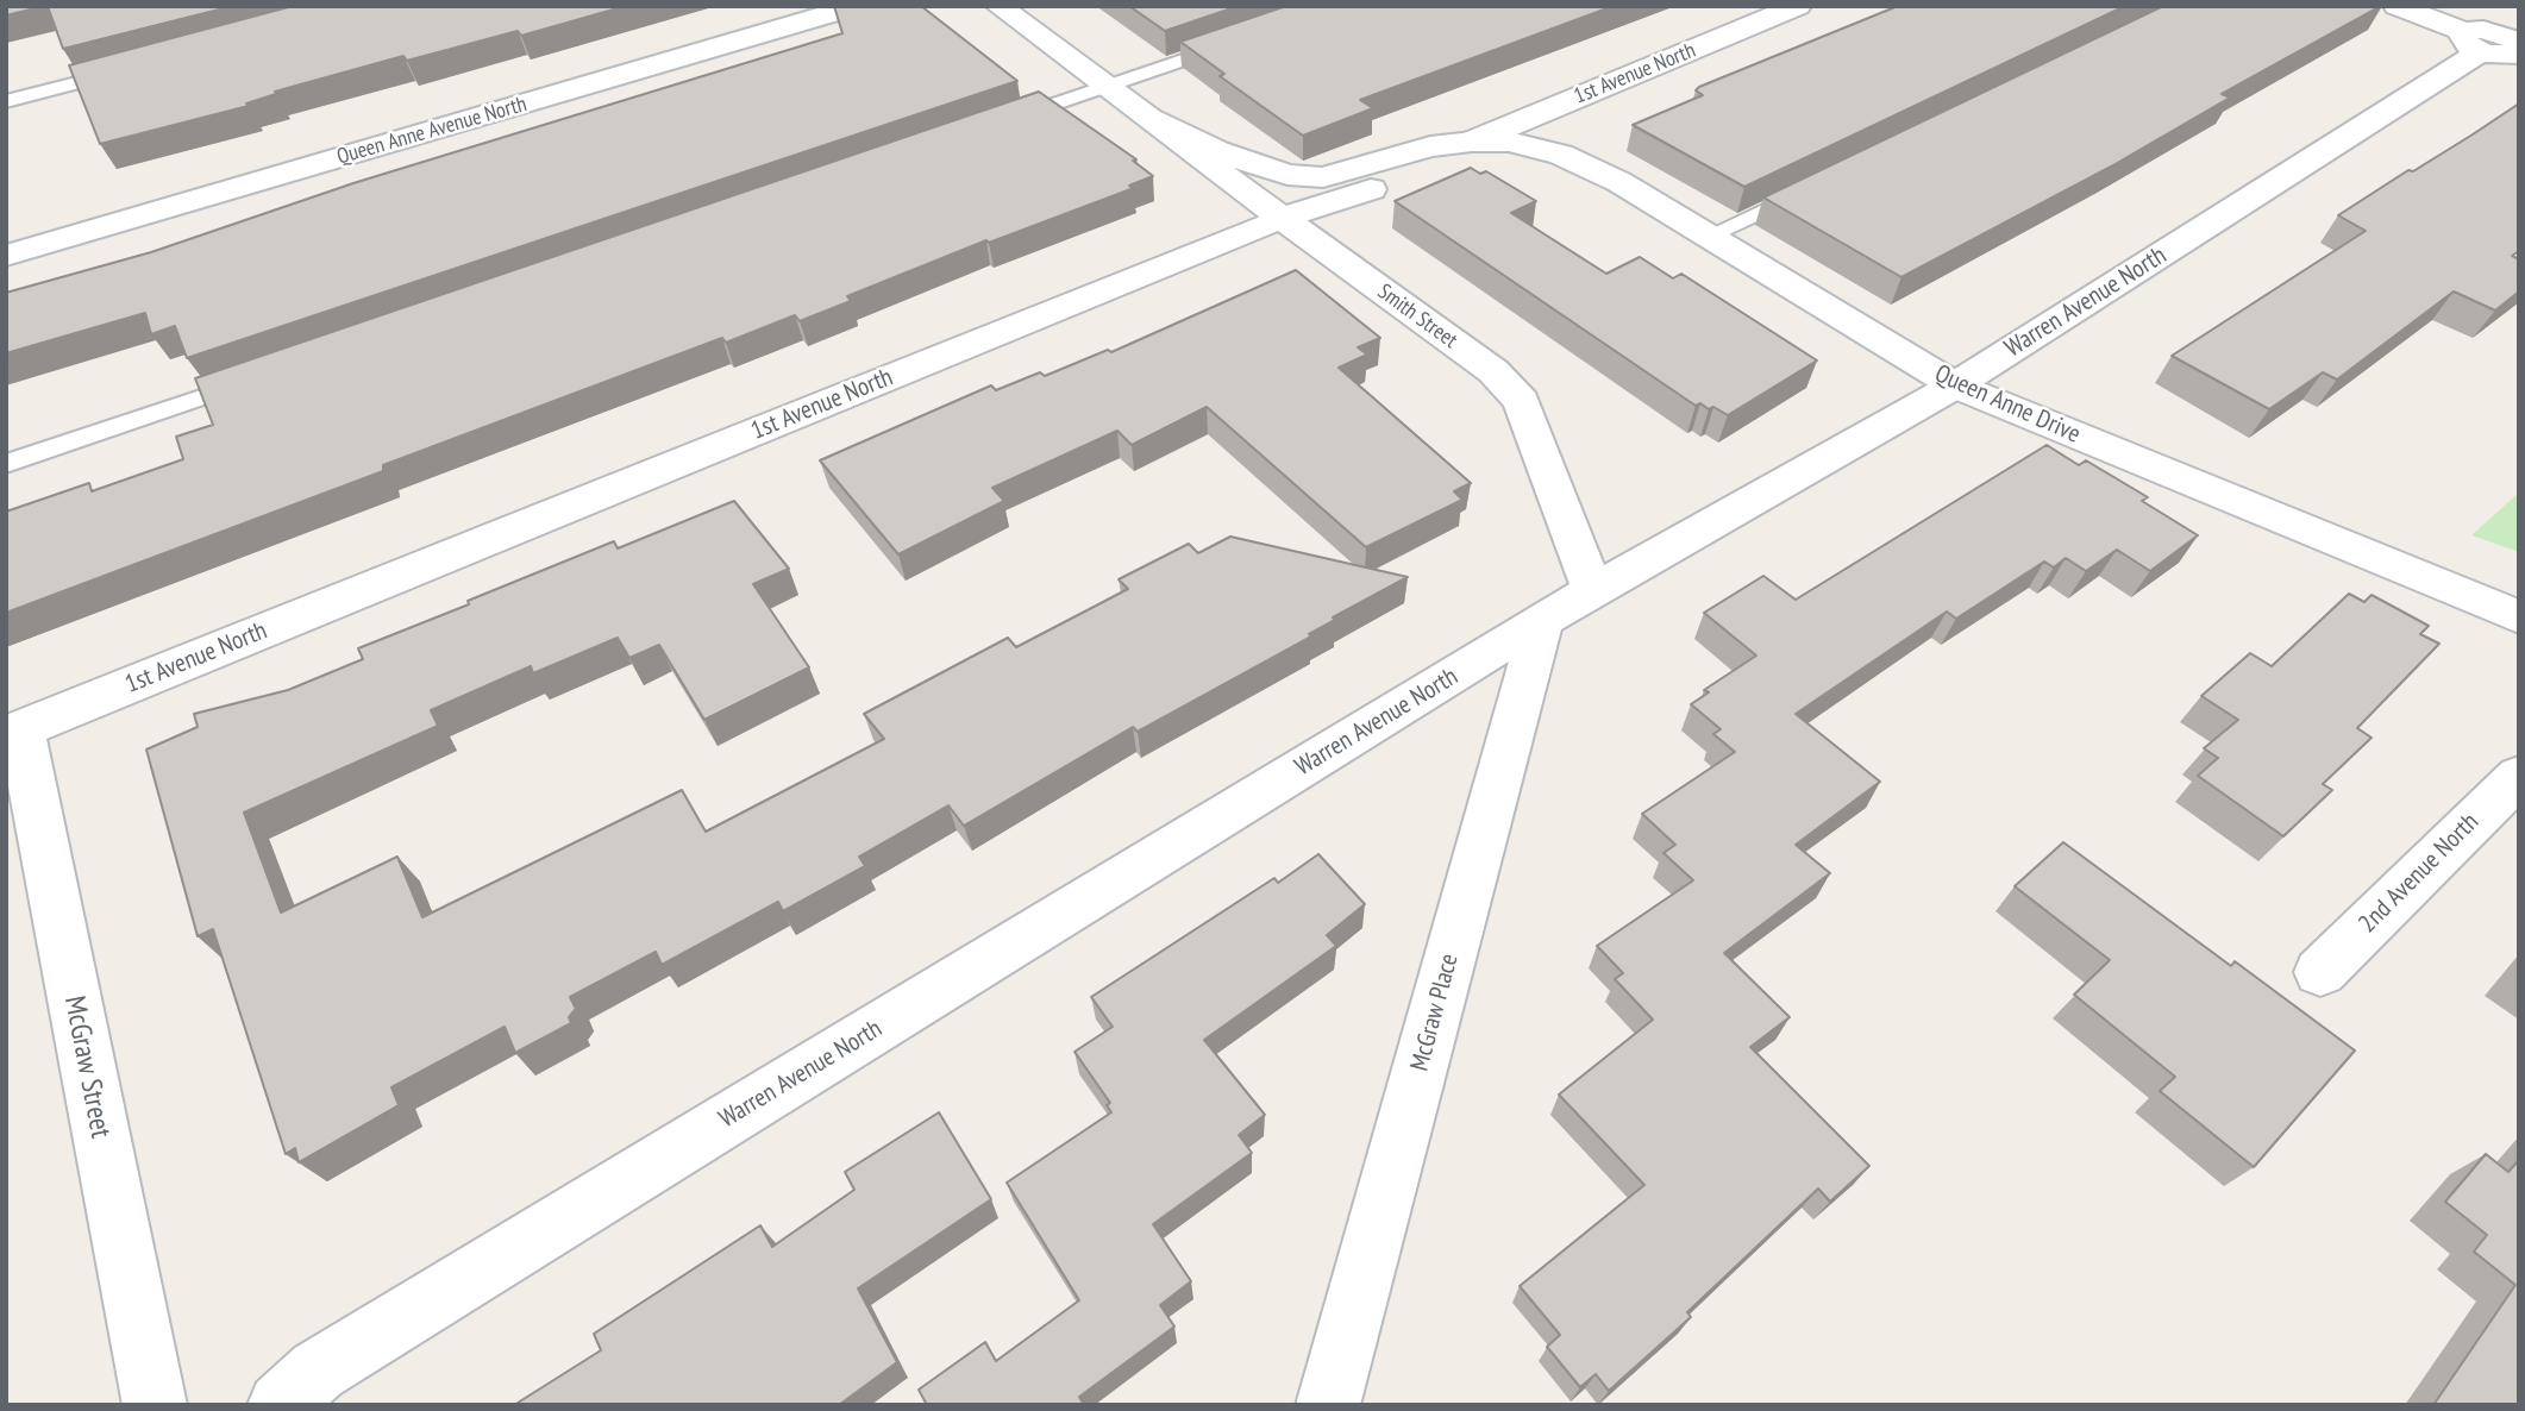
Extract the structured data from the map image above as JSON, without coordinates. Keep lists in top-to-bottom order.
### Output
{
  "streets": {
    "street": [
      "1st Avenue North",
      "Queen Anne Avenue North",
      "Warren Avenue North",
      "Smith Street",
      "Queen Anne Drive",
      "2nd Avenue North",
      "McGraw Place",
      "McGraw Street"
    ]
  },
  "crossings": [
    ["1st Avenue North", "Smith Street"],
    ["1st Avenue North", "Queen Anne Drive"],
    ["1st Avenue North", "McGraw Street"],
    ["Warren Avenue North", "Smith Street"],
    ["Warren Avenue North", "Queen Anne Drive"],
    ["Warren Avenue North", "McGraw Place"],
    ["Smith Street", "Queen Anne Drive"]
  ]
}
